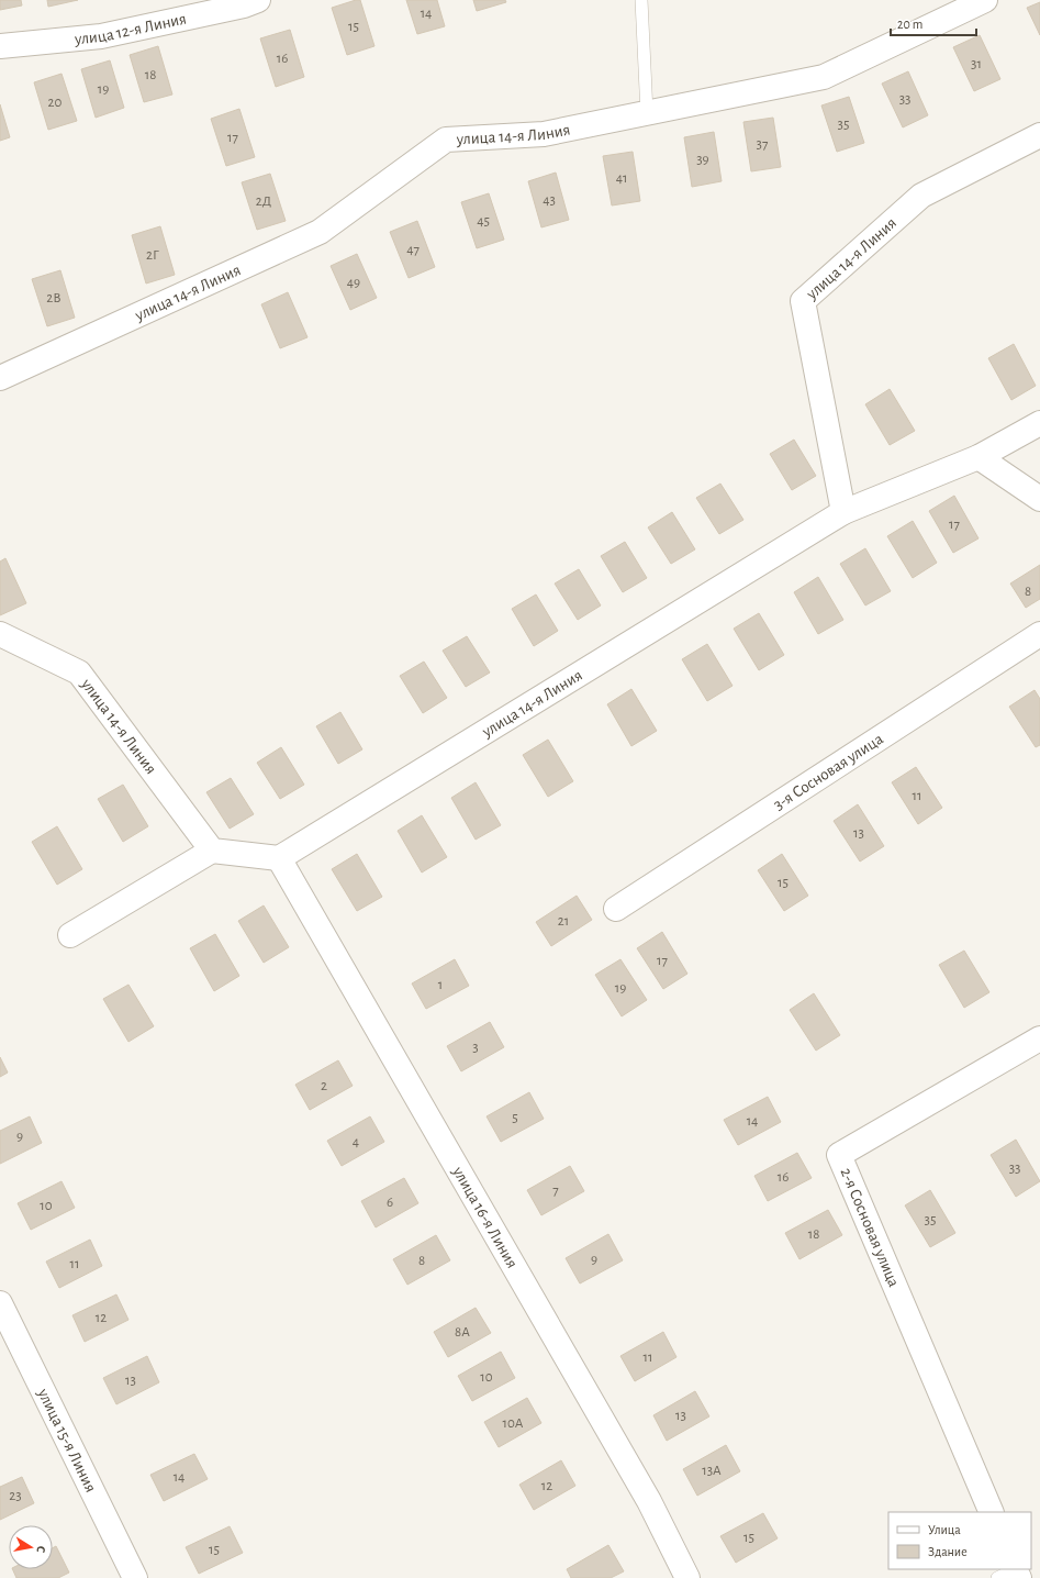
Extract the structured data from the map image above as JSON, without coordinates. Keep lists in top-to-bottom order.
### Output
{
  "streets": {
    "street": [
      "улица 12-я Линия",
      "улица 14-я Линия",
      "3-я Сосновая улица",
      "улица 16-я Линия",
      "2-я Сосновая улица",
      "улица 15-я Линия"
    ]
  },
  "crossings": [
    ["улица 14-я Линия", "улица 16-я Линия"]
  ],
  "house_numbers": [
    "14",
    "15",
    "16",
    "31",
    "18",
    "19",
    "33",
    "20",
    "35",
    "17",
    "37",
    "39",
    "41",
    "43",
    "2Д",
    "45",
    "47",
    "2Г",
    "49",
    "2В",
    "17",
    "8",
    "11",
    "13",
    "15",
    "21",
    "17",
    "1",
    "19",
    "3",
    "2",
    "5",
    "14",
    "9",
    "4",
    "33",
    "16",
    "7",
    "6",
    "10",
    "35",
    "18",
    "9",
    "8",
    "11",
    "12",
    "8А",
    "11",
    "10",
    "13",
    "13",
    "10А",
    "13А",
    "14",
    "12",
    "23",
    "15",
    "15"
  ],
  "legend": ["Улица", "Здание"],
  "scale_bar": "20 m",
  "north": "right"
}
